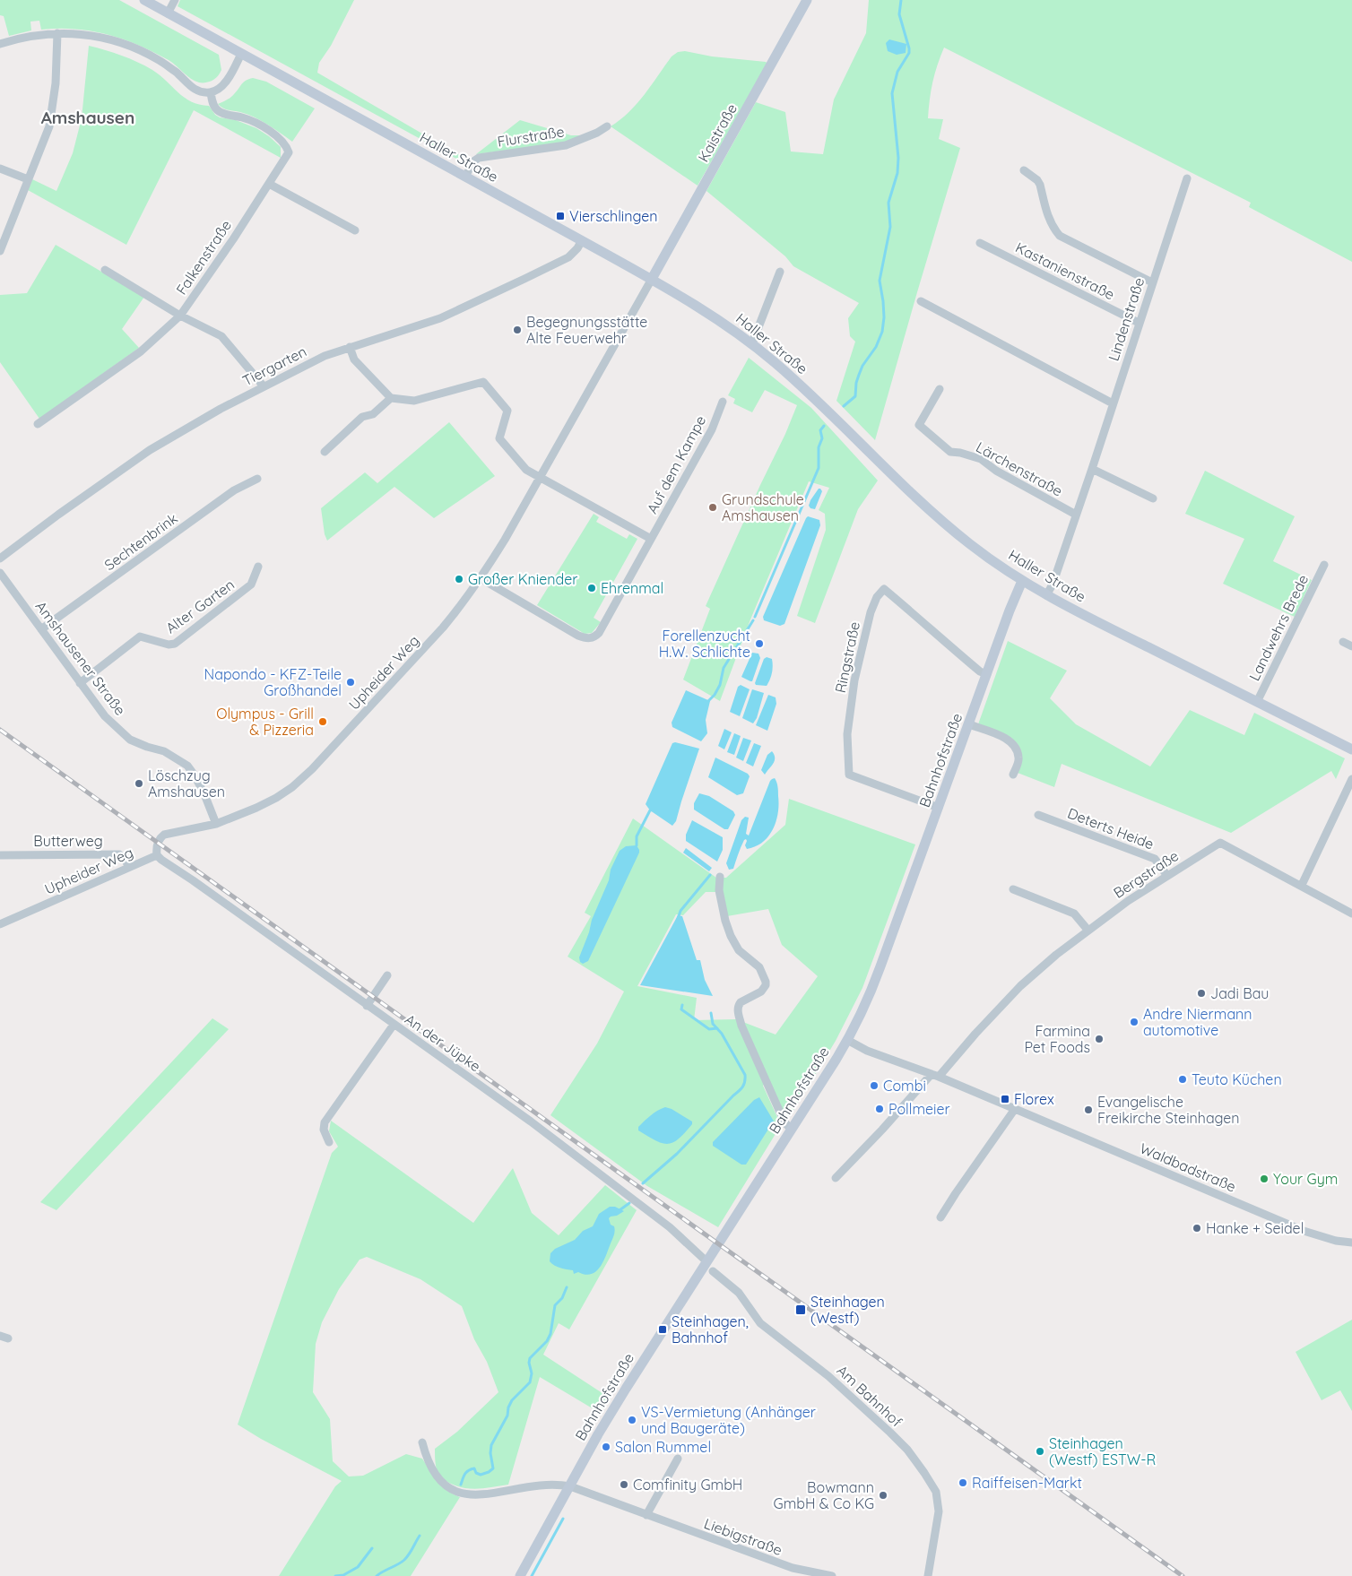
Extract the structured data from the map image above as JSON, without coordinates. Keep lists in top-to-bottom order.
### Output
{
  "streets": {
    "street": [
      "Kaistraße",
      "Flurstraße",
      "Haller Straße",
      "Falkenstraße",
      "Kastanienstraße",
      "Lindenstraße",
      "Tiergarten",
      "Auf dem Kampe",
      "Lärchenstraße",
      "Sechtenbrink",
      "Alter Garten",
      "Landwehrs Brede",
      "Ringstraße",
      "Amshausener Straße",
      "Upheider Weg",
      "Bahnhofstraße",
      "Deterts Heide",
      "Butterweg",
      "Bergstraße",
      "An der Jüpke",
      "Waldbadstraße",
      "Am Bahnhof",
      "Liebigstraße"
    ]
  },
  "crossings": [
    ["Kaistraße", "Haller Straße"],
    ["Kaistraße", "Upheider Weg"],
    ["Flurstraße", "Haller Straße"],
    ["Haller Straße", "Lindenstraße"],
    ["Haller Straße", "Tiergarten"],
    ["Haller Straße", "Landwehrs Brede"],
    ["Haller Straße", "Upheider Weg"],
    ["Haller Straße", "Bahnhofstraße"],
    ["Kastanienstraße", "Lindenstraße"],
    ["Lindenstraße", "Lärchenstraße"],
    ["Auf dem Kampe", "Upheider Weg"],
    ["Sechtenbrink", "Amshausener Straße"],
    ["Alter Garten", "Amshausener Straße"],
    ["Ringstraße", "Bahnhofstraße"],
    ["Amshausener Straße", "Upheider Weg"],
    ["Upheider Weg", "Butterweg"],
    ["Upheider Weg", "An der Jüpke"],
    ["Bahnhofstraße", "An der Jüpke"],
    ["Bahnhofstraße", "Waldbadstraße"],
    ["Bahnhofstraße", "Liebigstraße"],
    ["Deterts Heide", "Bergstraße"],
    ["Bergstraße", "Waldbadstraße"]
  ],
  "districts": ["Amshausen"],
  "places": {
    "transit": [
      "Vierschlingen",
      "Florex",
      "Steinhagen (Westf)",
      "Steinhagen, Bahnhof"
    ],
    "other": [
      "Begegnungsstätte Alte Feuerwehr",
      "Grundschule Amshausen",
      "Großer Kniender",
      "Ehrenmal",
      "Forellenzucht H.W. Schlichte",
      "Napondo - KFZ-Teile Großhandel",
      "Olympus - Grill & Pizzeria",
      "Löschzug Amshausen",
      "Jadi Bau",
      "Andre Niermann automotive",
      "Farmina Pet Foods",
      "Teuto Küchen",
      "Combi",
      "Pollmeier",
      "Evangelische Freikirche Steinhagen",
      "Your Gym",
      "Hanke + Seidel",
      "VS-Vermietung (Anhänger und Baugeräte)",
      "Salon Rummel",
      "Steinhagen (Westf) ESTW-R",
      "Raiffeisen-Markt",
      "Comfinity GmbH",
      "Bowmann GmbH & Co KG"
    ]
  }
}
